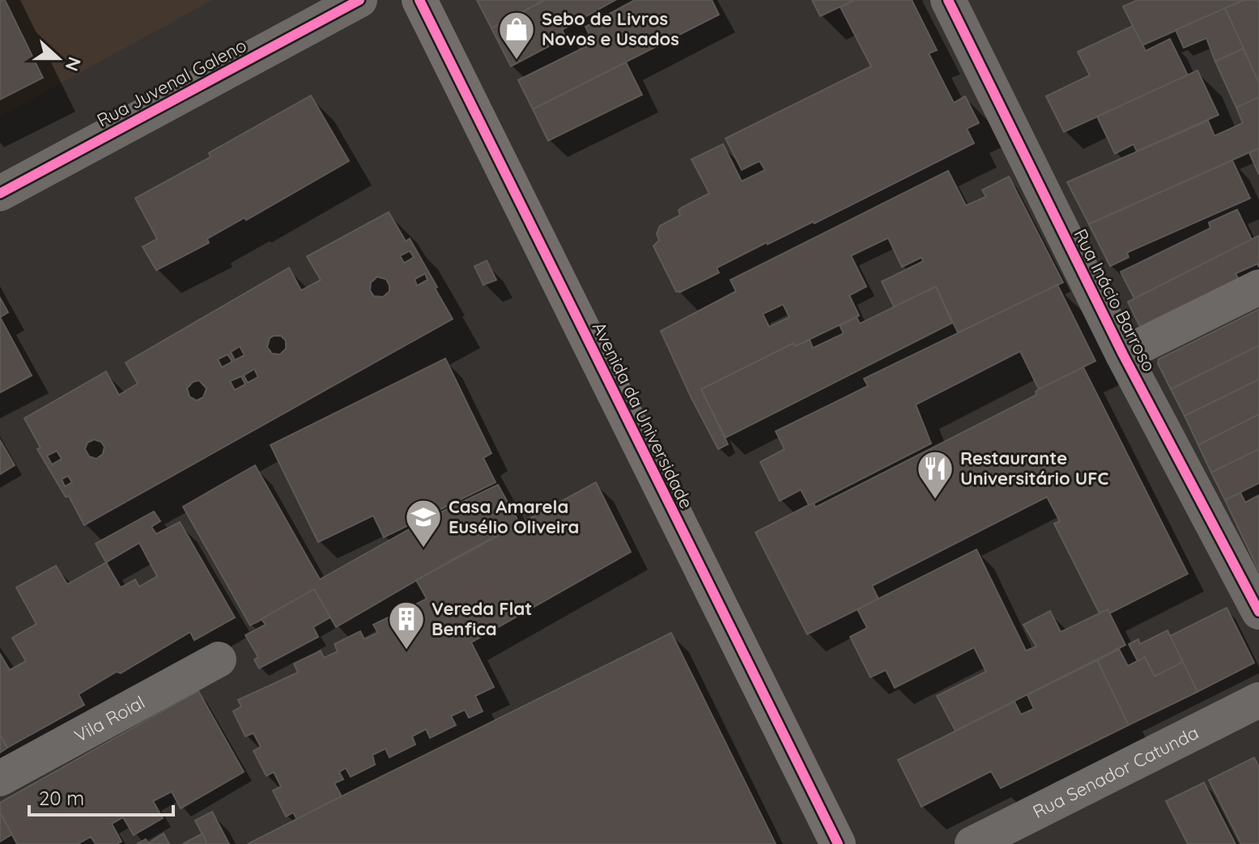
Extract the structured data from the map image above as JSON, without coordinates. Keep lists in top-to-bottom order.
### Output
{
  "streets": {
    "main road": ["Avenida da Universidade"],
    "street": [
      "Rua Juvenal Galeno",
      "Rua Inácio Barroso",
      "Vila Roial",
      "Rua Senador Catunda"
    ]
  },
  "places": {
    "shop": ["Sebo de Livros Novos e Usados"],
    "restaurant": ["Restaurante Universitário UFC"],
    "school or university": ["Casa Amarela Eusélio Oliveira"],
    "building": ["Vereda Flat Benfica"]
  },
  "scale_bar": "20 m",
  "north": "right"
}
